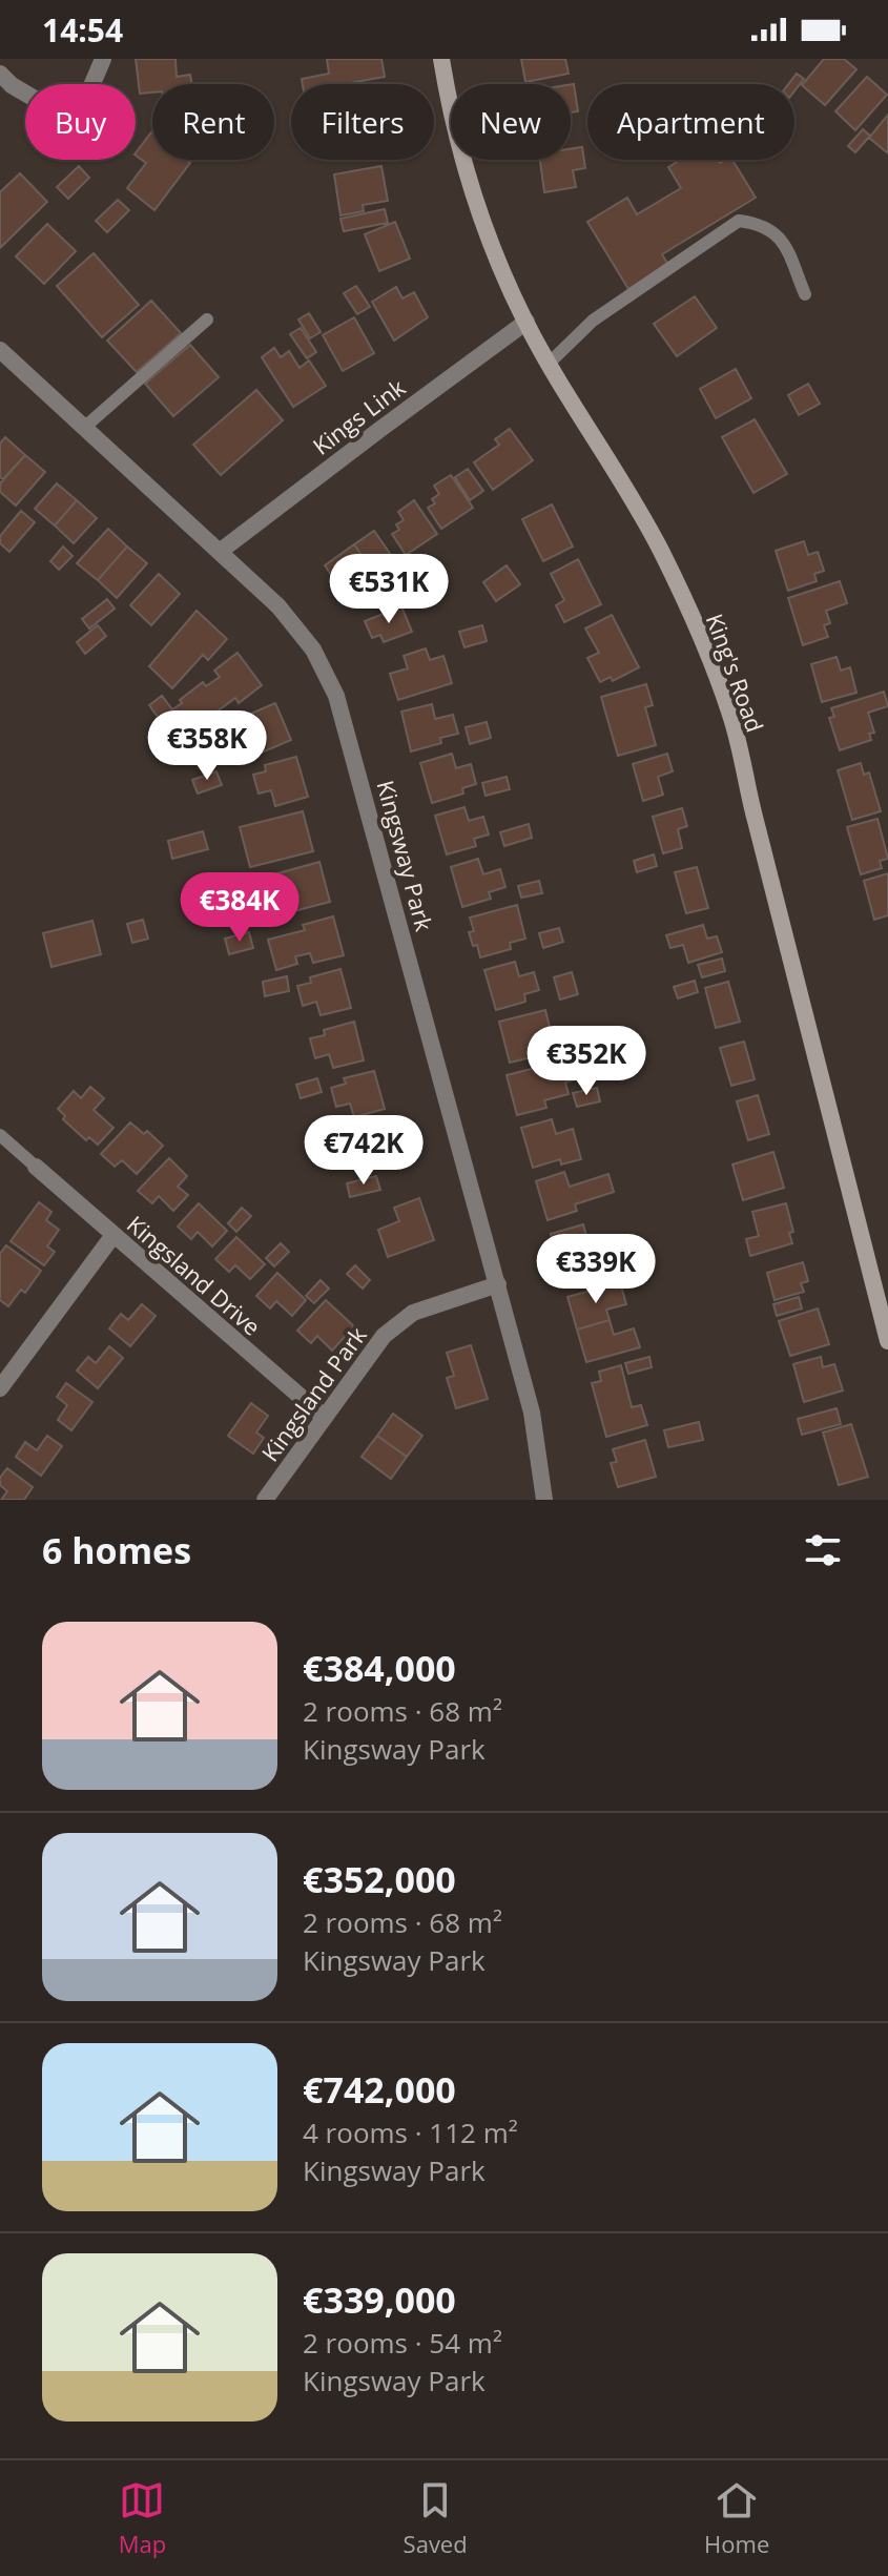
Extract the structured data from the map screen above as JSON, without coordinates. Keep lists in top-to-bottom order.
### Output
{
  "streets": {
    "street": [
      "Kings Link",
      "King's Road",
      "Kingsway Park",
      "Kingsland Drive",
      "Kingsland Park"
    ]
  },
  "crossings": [
    ["Kings Link", "King's Road"],
    ["Kings Link", "Kingsway Park"],
    ["Kingsway Park", "Kingsland Park"],
    ["Kingsland Drive", "Kingsland Park"]
  ],
  "page": {
    "status": "14:54",
    "chip": [
      "Buy",
      "Rent",
      "Filters",
      "New",
      "Apartment"
    ],
    "price": [
      "€531K",
      "€358K",
      "€384K",
      "€352K",
      "€742K",
      "€339K"
    ],
    "heading": "6 homes",
    "list": [
      {
        "name": "€384,000",
        "note": "2 rooms · 68 m² · Kingsway Park"
      },
      {
        "name": "€352,000",
        "note": "2 rooms · 68 m² · Kingsway Park"
      },
      {
        "name": "€742,000",
        "note": "4 rooms · 112 m² · Kingsway Park"
      },
      {
        "name": "€339,000",
        "note": "2 rooms · 54 m² · Kingsway Park"
      }
    ],
    "tabs": ["Map", "Saved", "Home"]
  }
}
